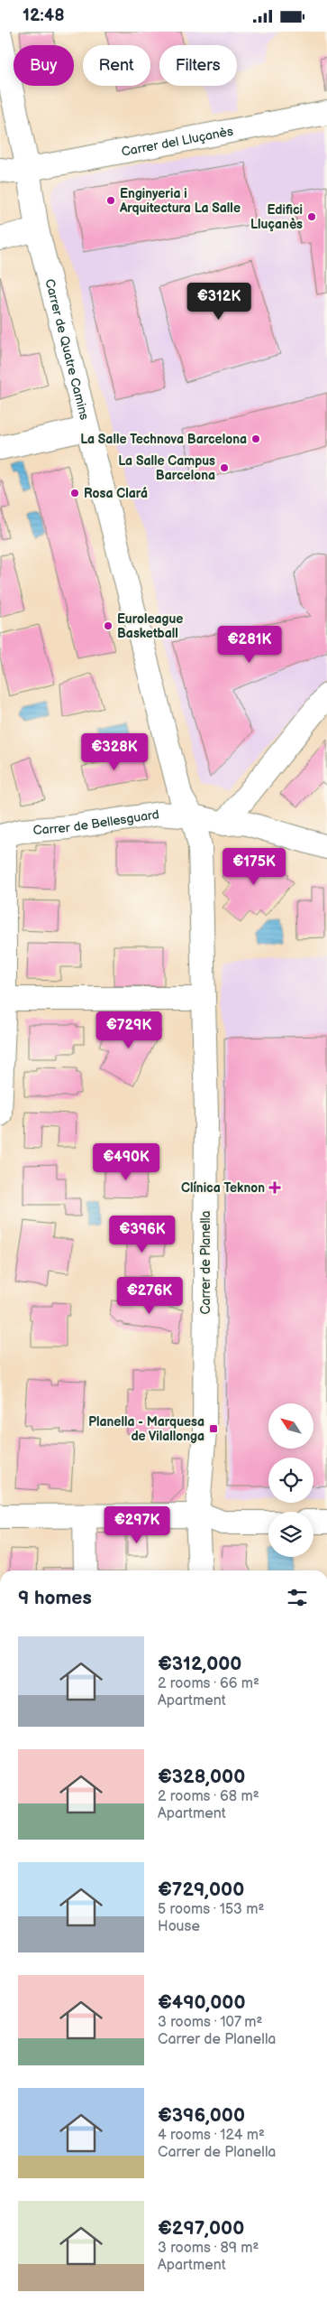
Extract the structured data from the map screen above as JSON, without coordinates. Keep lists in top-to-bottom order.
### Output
{
  "streets": {
    "street": [
      "Carrer del Lluçanès",
      "Carrer de Quatre Camins",
      "Carrer de Bellesguard",
      "Carrer de Planella"
    ]
  },
  "crossings": [
    ["Carrer del Lluçanès", "Carrer de Quatre Camins"],
    ["Carrer de Quatre Camins", "Carrer de Bellesguard"],
    ["Carrer de Quatre Camins", "Carrer de Planella"],
    ["Carrer de Bellesguard", "Carrer de Planella"]
  ],
  "places": {
    "other": [
      "Enginyeria i Arquitectura La Salle",
      "Edifici Lluçanès",
      "La Salle Technova Barcelona",
      "La Salle Campus Barcelona",
      "Rosa Clará",
      "Euroleague Basketball"
    ],
    "health": ["Clínica Teknon"],
    "transit": ["Planella - Marquesa de Vilallonga"]
  },
  "north": "top left",
  "page": {
    "status": "12:48",
    "chip": ["Buy", "Rent", "Filters"],
    "price": [
      "€312K",
      "€281K",
      "€328K",
      "€175K",
      "€729K",
      "€490K",
      "€396K",
      "€276K",
      "€297K"
    ],
    "heading": "9 homes",
    "list": [
      {
        "name": "€312,000",
        "note": "2 rooms · 66 m² · Apartment"
      },
      {
        "name": "€328,000",
        "note": "2 rooms · 68 m² · Apartment"
      },
      {
        "name": "€729,000",
        "note": "5 rooms · 153 m² · House"
      },
      {
        "name": "€490,000",
        "note": "3 rooms · 107 m² · Carrer de Planella"
      },
      {
        "name": "€396,000",
        "note": "4 rooms · 124 m² · Carrer de Planella"
      },
      {
        "name": "€297,000",
        "note": "3 rooms · 89 m² · Apartment"
      }
    ]
  }
}
